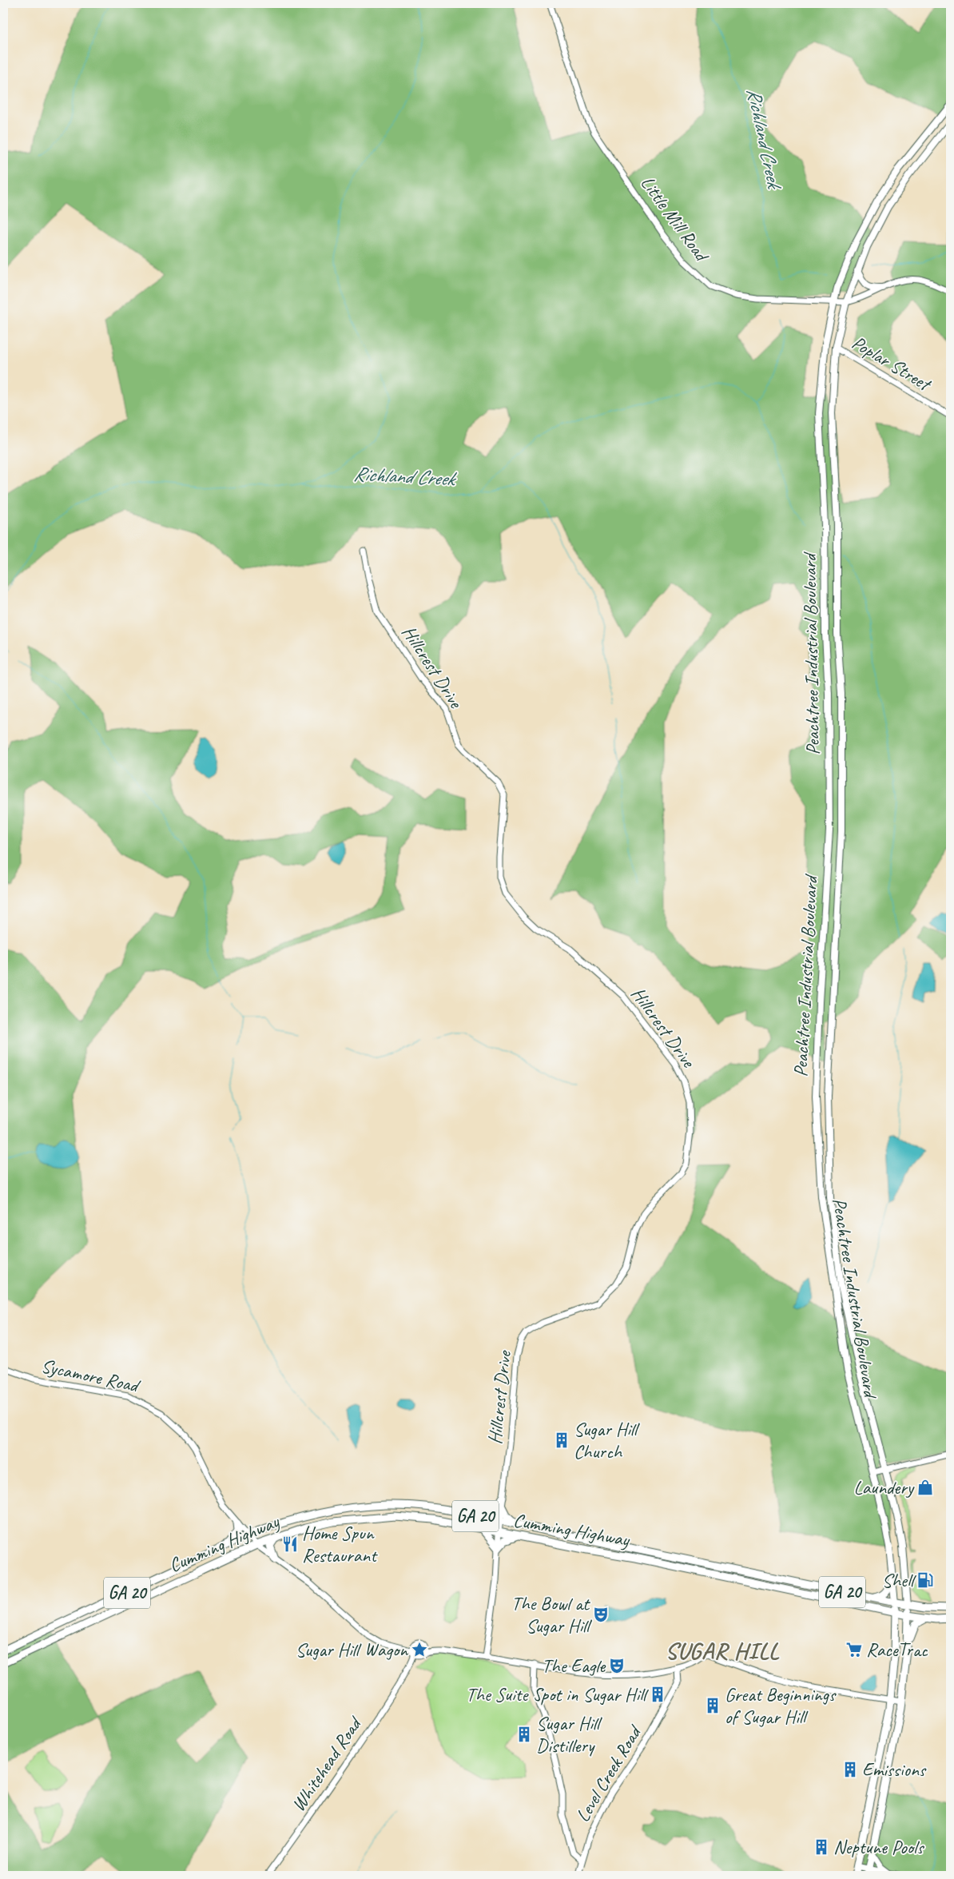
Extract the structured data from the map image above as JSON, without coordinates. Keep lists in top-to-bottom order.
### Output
{
  "streets": {
    "highway": ["Peachtree Industrial Boulevard", "GA 20", "Cumming Highway"],
    "street": [
      "Little Mill Road",
      "Poplar Street",
      "Hillcrest Drive",
      "Sycamore Road",
      "Whitehead Road",
      "Level Creek Road"
    ]
  },
  "crossings": [
    ["Little Mill Road", "Peachtree Industrial Boulevard"],
    ["Poplar Street", "Peachtree Industrial Boulevard"],
    ["Peachtree Industrial Boulevard", "GA 20"],
    ["Peachtree Industrial Boulevard", "Cumming Highway"],
    ["Hillcrest Drive", "Cumming Highway"],
    ["Sycamore Road", "Cumming Highway"],
    ["Sycamore Road", "Whitehead Road"],
    ["GA 20", "Cumming Highway"]
  ],
  "districts": ["SUGAR HILL"],
  "water": ["Richland Creek"],
  "places": {
    "building": [
      "Sugar Hill Church",
      "The Suite Spot in Sugar Hill",
      "Great Beginnings of Sugar Hill",
      "Sugar Hill Distillery",
      "Emissions",
      "Neptune Pools"
    ],
    "shop": ["Laundery"],
    "restaurant": ["Home Spun Restaurant"],
    "fuel station": ["Shell"],
    "theatre": ["The Bowl at Sugar Hill", "The Eagle"],
    "place": ["Sugar Hill Wagon"],
    "supermarket": ["RaceTrac"]
  }
}
